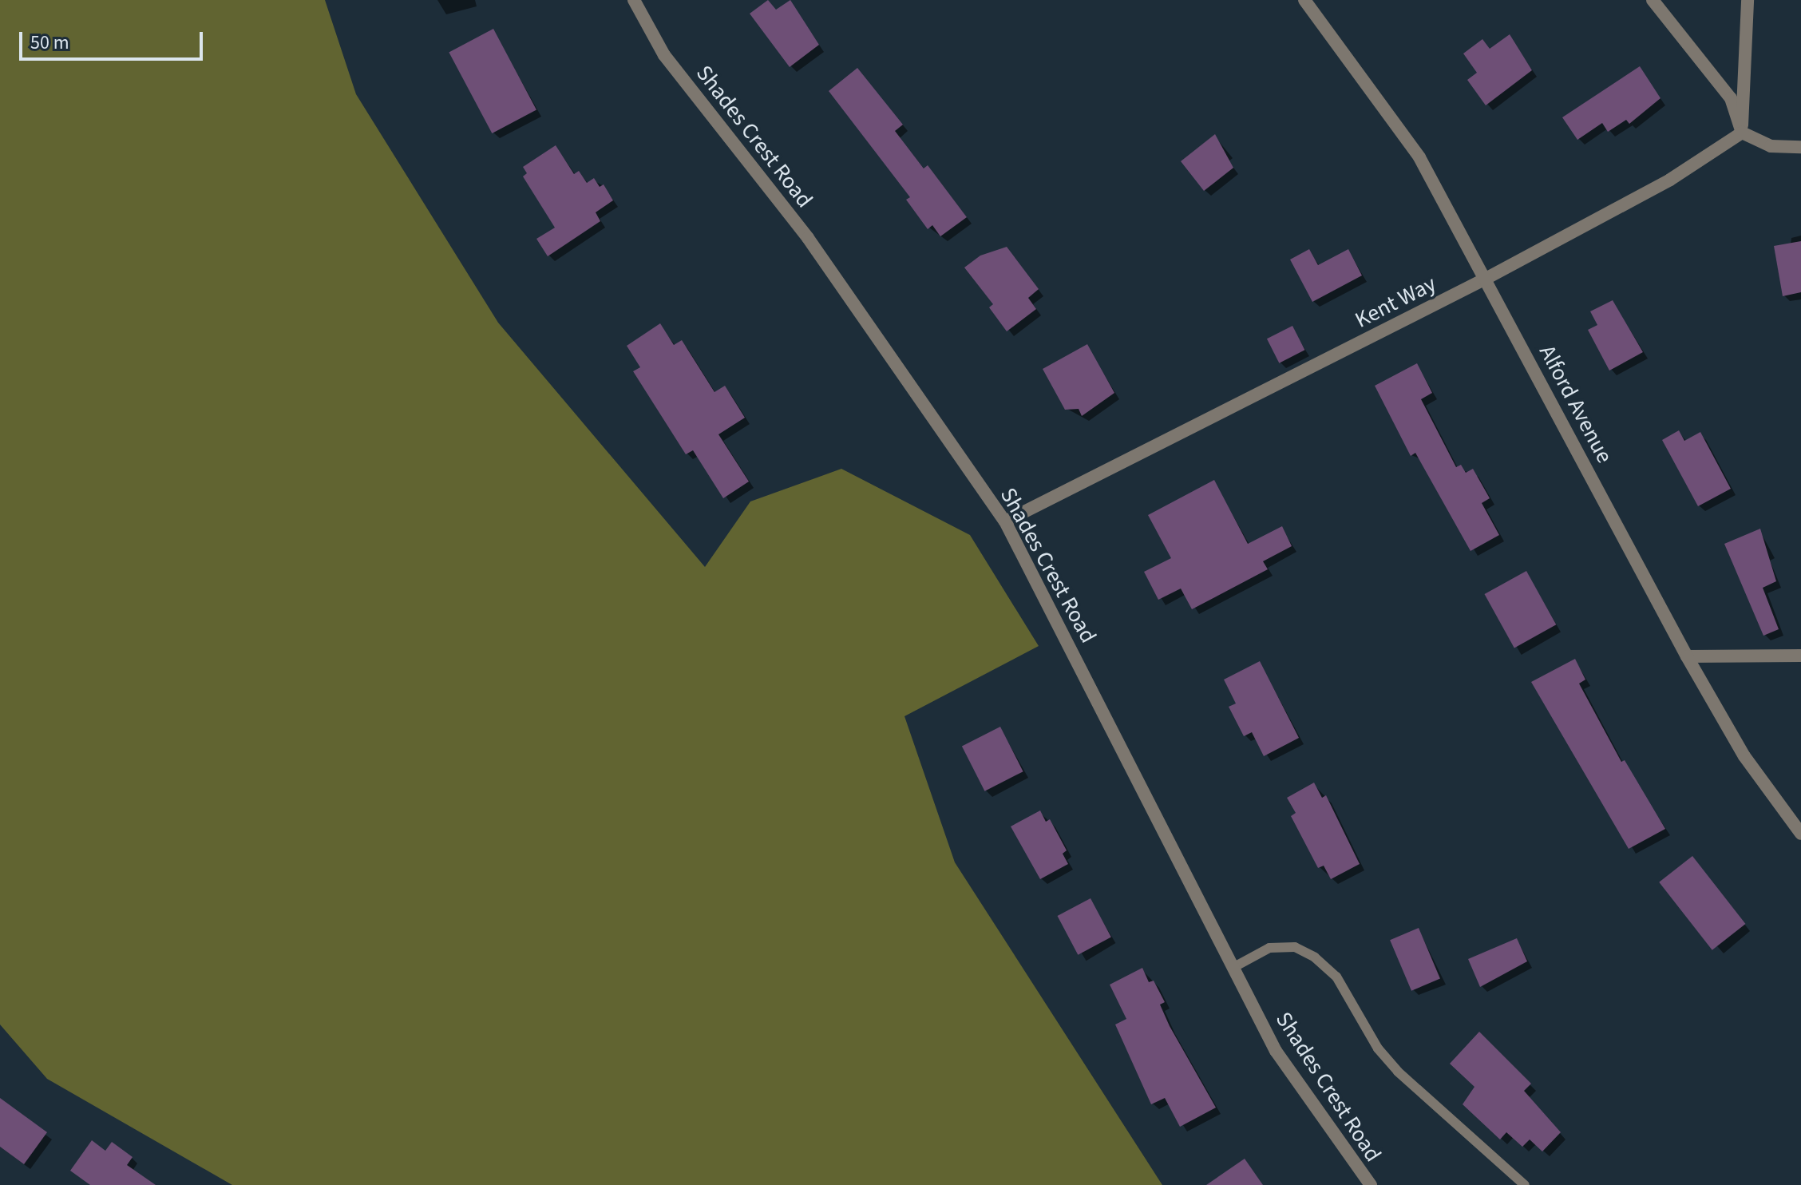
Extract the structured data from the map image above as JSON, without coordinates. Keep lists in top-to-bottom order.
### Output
{
  "streets": {
    "street": ["Shades Crest Road", "Kent Way", "Alford Avenue"]
  },
  "crossings": [
    ["Shades Crest Road", "Kent Way"],
    ["Kent Way", "Alford Avenue"]
  ],
  "scale_bar": "50 m"
}
